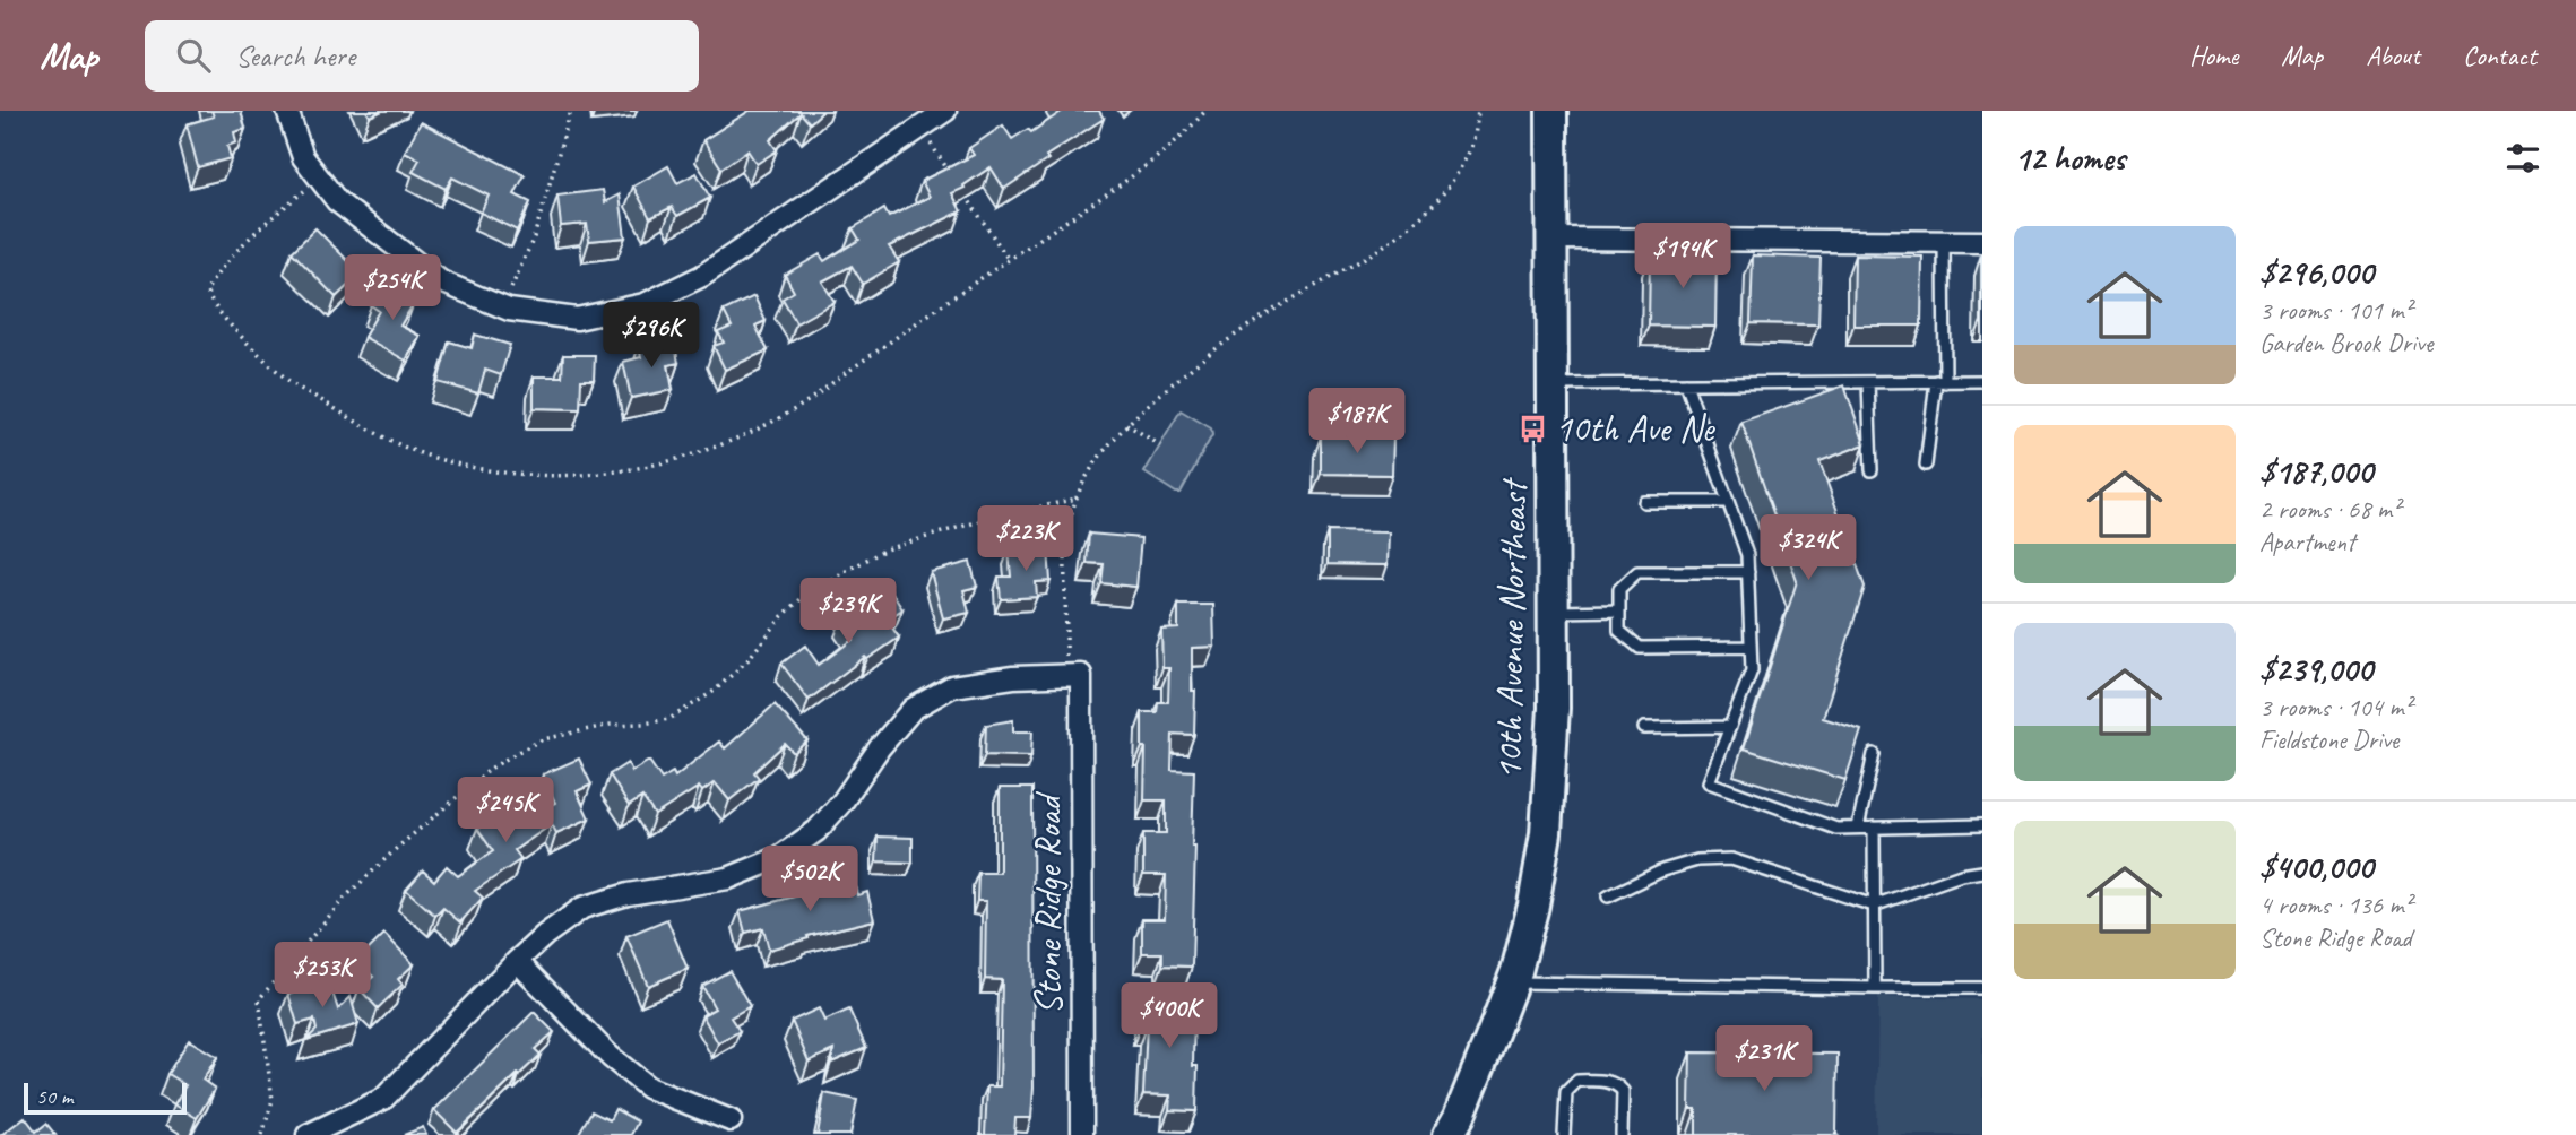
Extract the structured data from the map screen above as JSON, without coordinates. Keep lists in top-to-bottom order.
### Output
{
  "streets": {
    "street": ["10th Avenue Northeast", "Stone Ridge Road"]
  },
  "places": {
    "bus stop": ["10th Ave Ne"]
  },
  "scale_bar": "50 m",
  "page": {
    "header": "Map",
    "search": "Search here",
    "nav": [
      "Home",
      "Map",
      "About",
      "Contact"
    ],
    "heading": "12 homes",
    "list": [
      {
        "name": "$296,000",
        "note": "3 rooms · 101 m² · Garden Brook Drive"
      },
      {
        "name": "$187,000",
        "note": "2 rooms · 68 m² · Apartment"
      },
      {
        "name": "$239,000",
        "note": "3 rooms · 104 m² · Fieldstone Drive"
      },
      {
        "name": "$400,000",
        "note": "4 rooms · 136 m² · Stone Ridge Road"
      }
    ],
    "price": [
      "$194K",
      "$254K",
      "$296K",
      "$187K",
      "$223K",
      "$324K",
      "$239K",
      "$245K",
      "$502K",
      "$253K",
      "$400K",
      "$231K"
    ],
    "scale": "50 m"
  }
}
